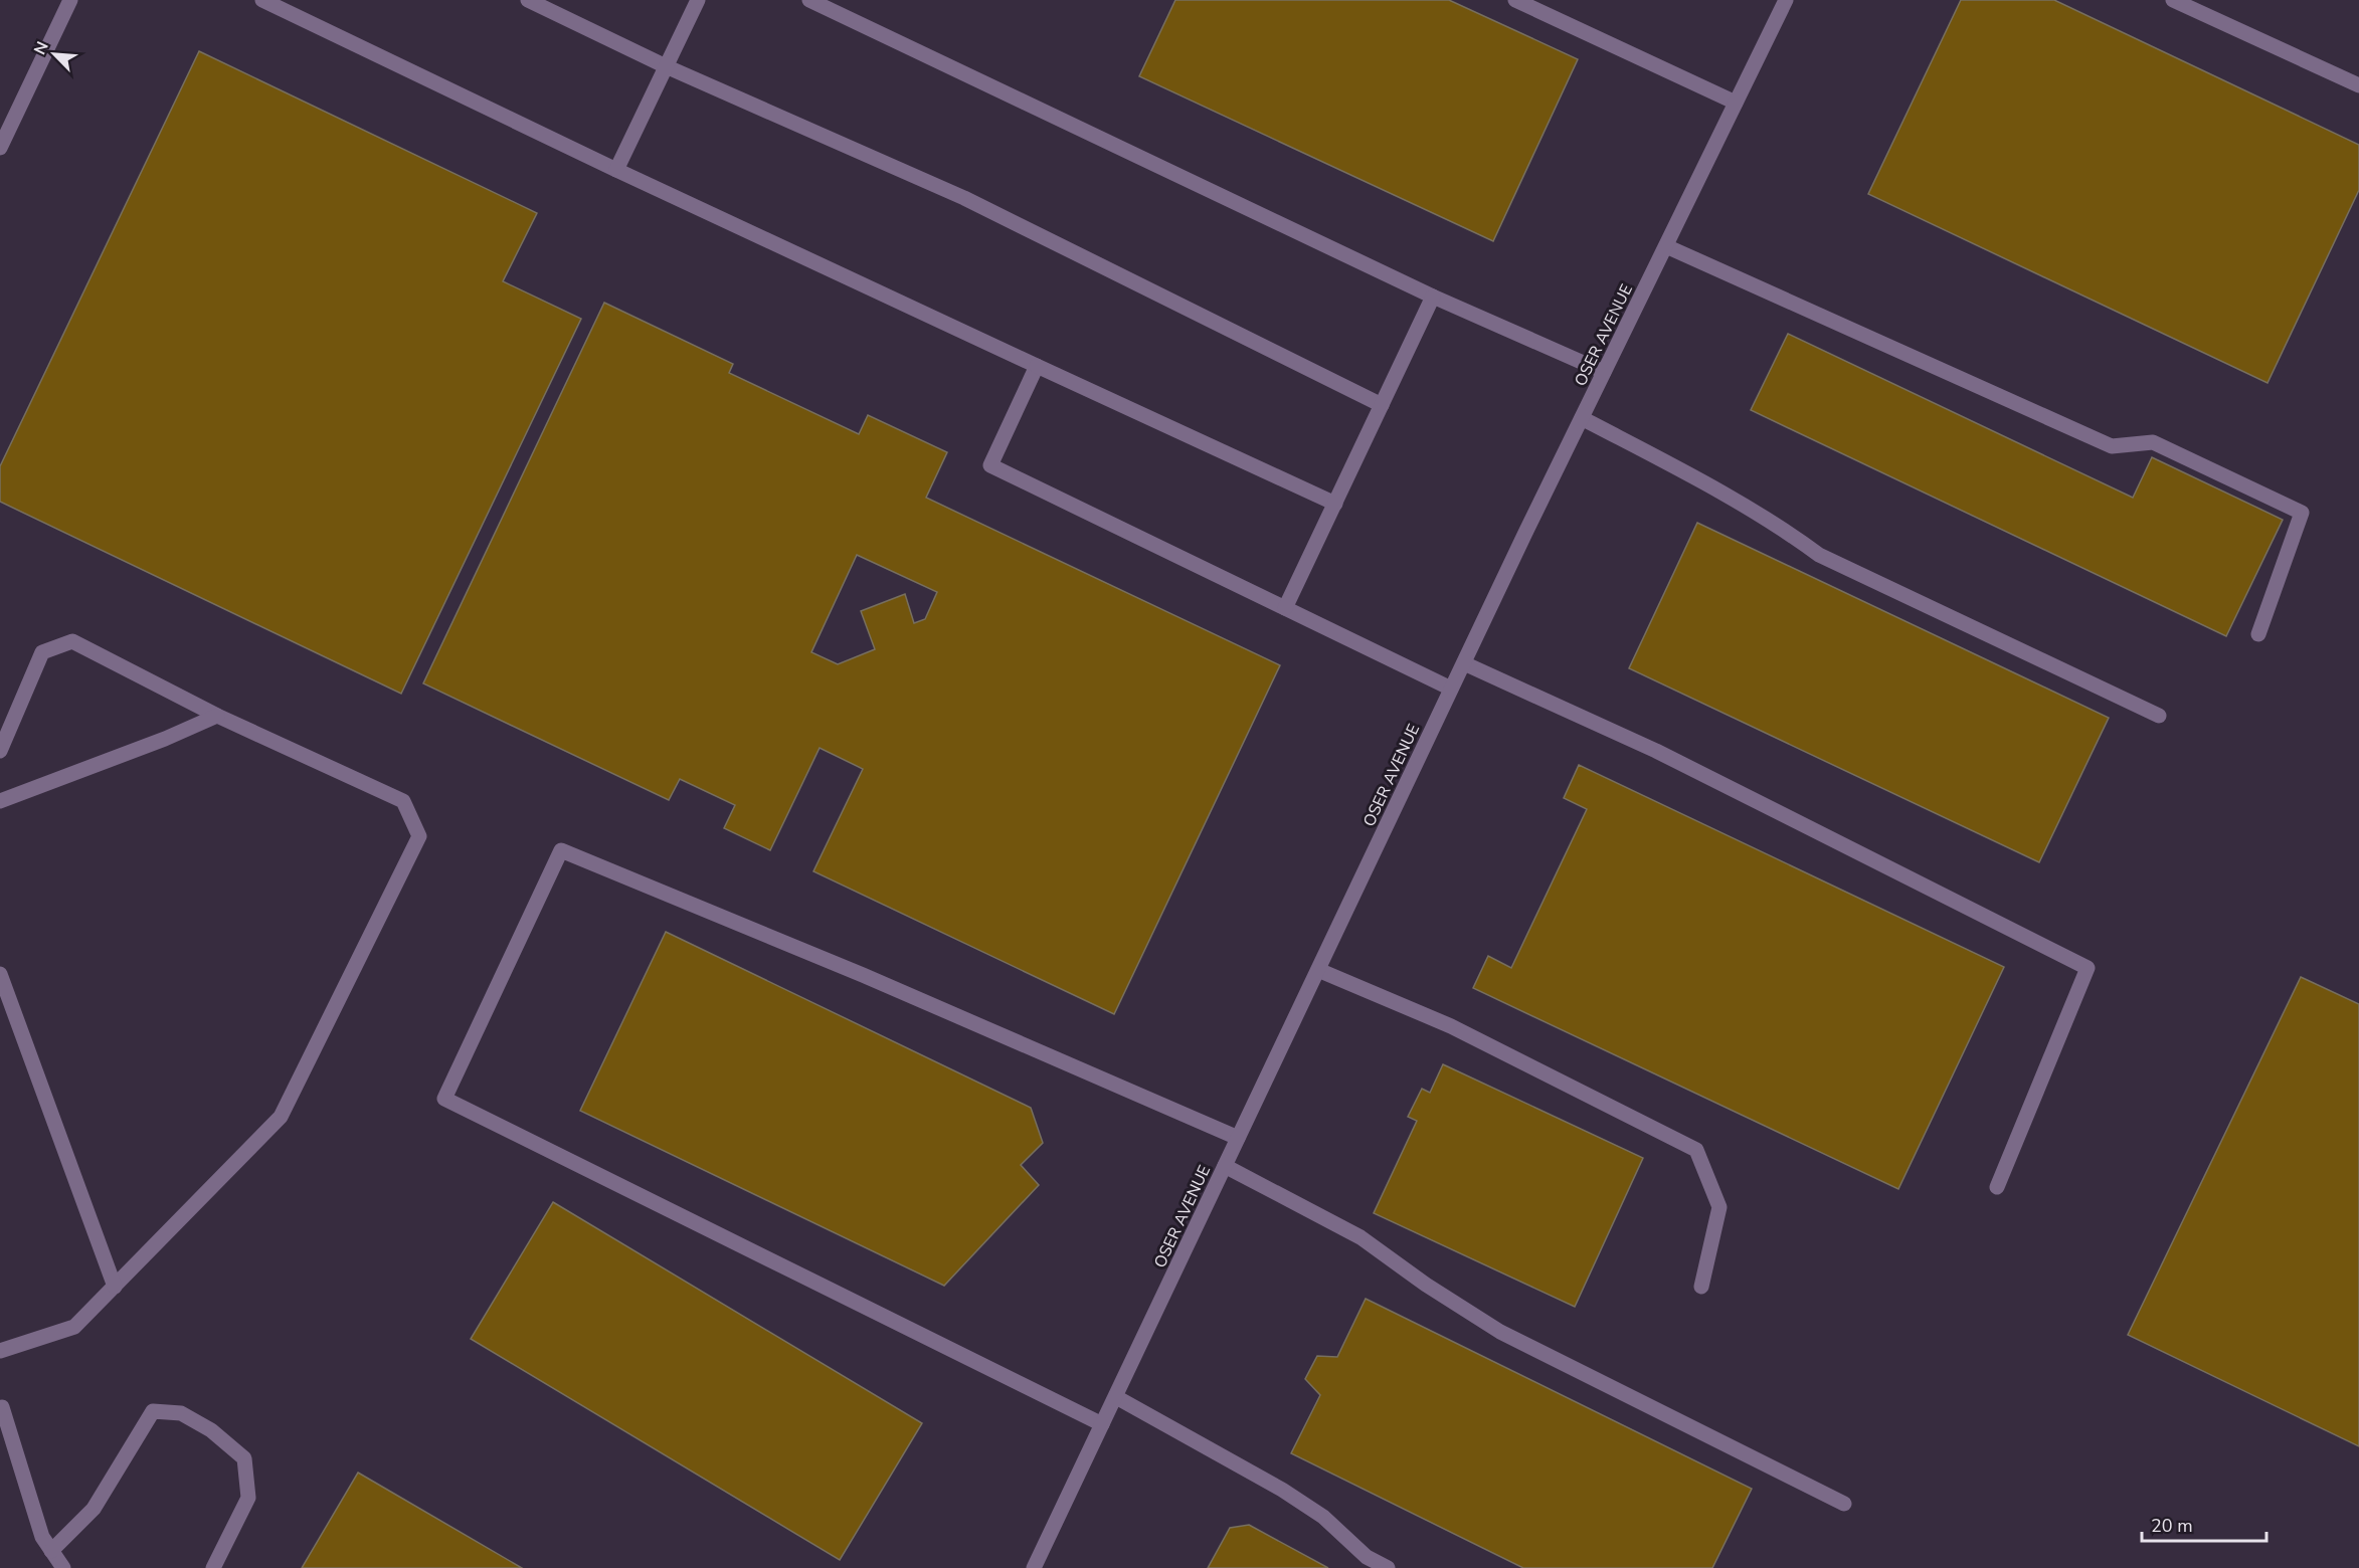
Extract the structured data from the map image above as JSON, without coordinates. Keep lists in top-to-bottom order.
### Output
{
  "streets": {
    "street": ["OSER AVENUE"]
  },
  "scale_bar": "20 m",
  "north": "top left"
}
